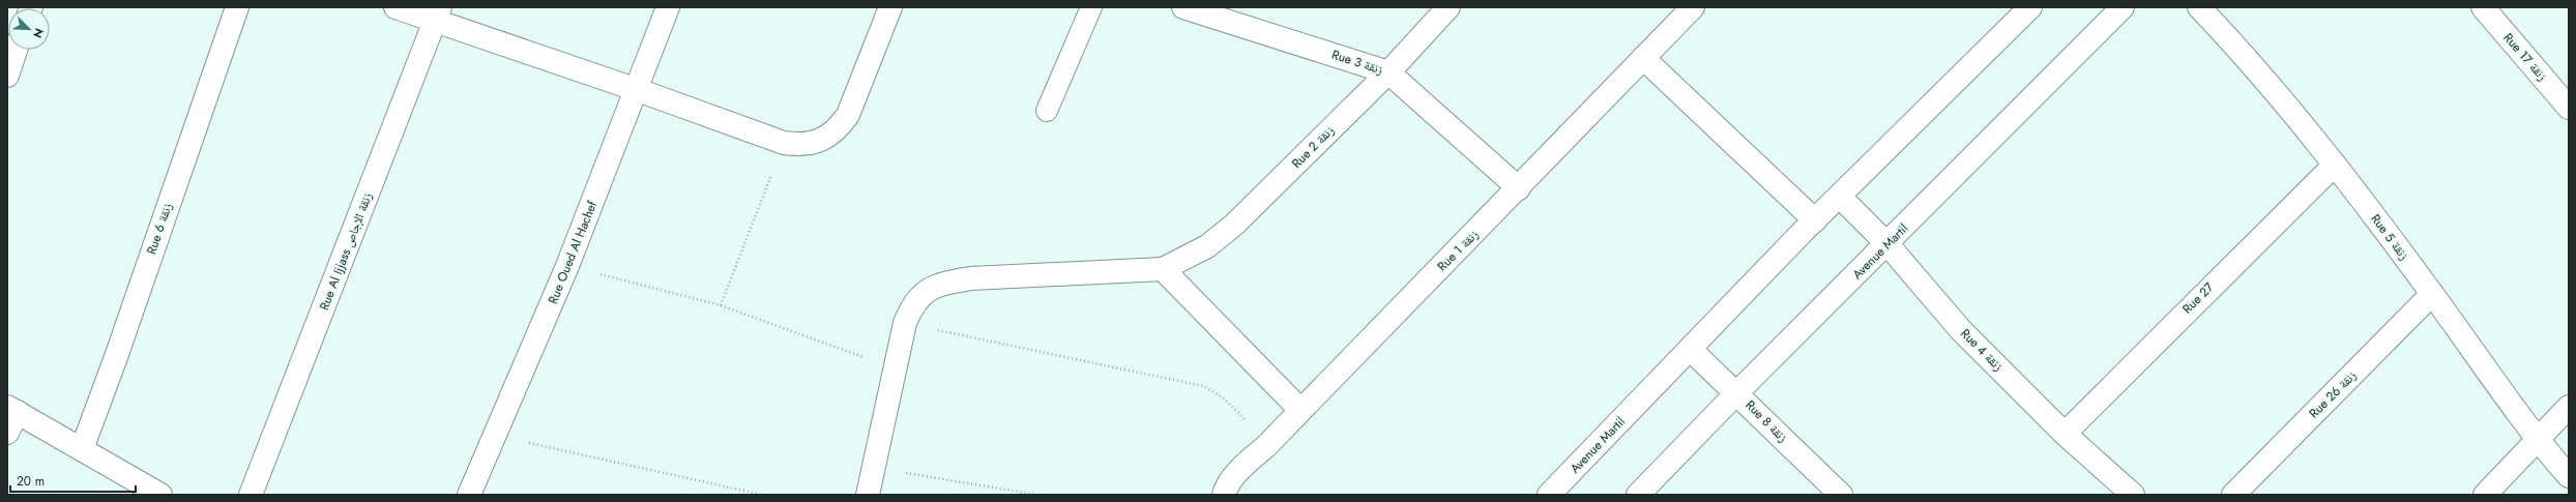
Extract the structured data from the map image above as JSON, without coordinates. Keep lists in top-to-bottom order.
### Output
{
  "streets": {
    "street": [
      "Rue 17 زنقة",
      "Rue 3 زنقة",
      "Rue 2 زنقة",
      "Rue 6 زنقة",
      "Rue 5 زنقة",
      "Rue 1 زنقة",
      "Rue Al Ijjass زنقة الإجاص",
      "Avenue Martil",
      "Rue Oued Al Hachef",
      "Rue 27",
      "Rue 4 زنقة",
      "Rue 26 زنقة",
      "Rue 8 زنقة"
    ]
  },
  "crossings": [
    ["Rue 3 زنقة", "Rue 2 زنقة"],
    ["Rue 3 زنقة", "Rue 1 زنقة"],
    ["Rue 5 زنقة", "Rue 27"],
    ["Rue 5 زنقة", "Rue 26 زنقة"],
    ["Avenue Martil", "Rue 4 زنقة"],
    ["Avenue Martil", "Rue 8 زنقة"],
    ["Rue 27", "Rue 4 زنقة"]
  ],
  "scale_bar": "20 m",
  "north": "bottom right"
}
